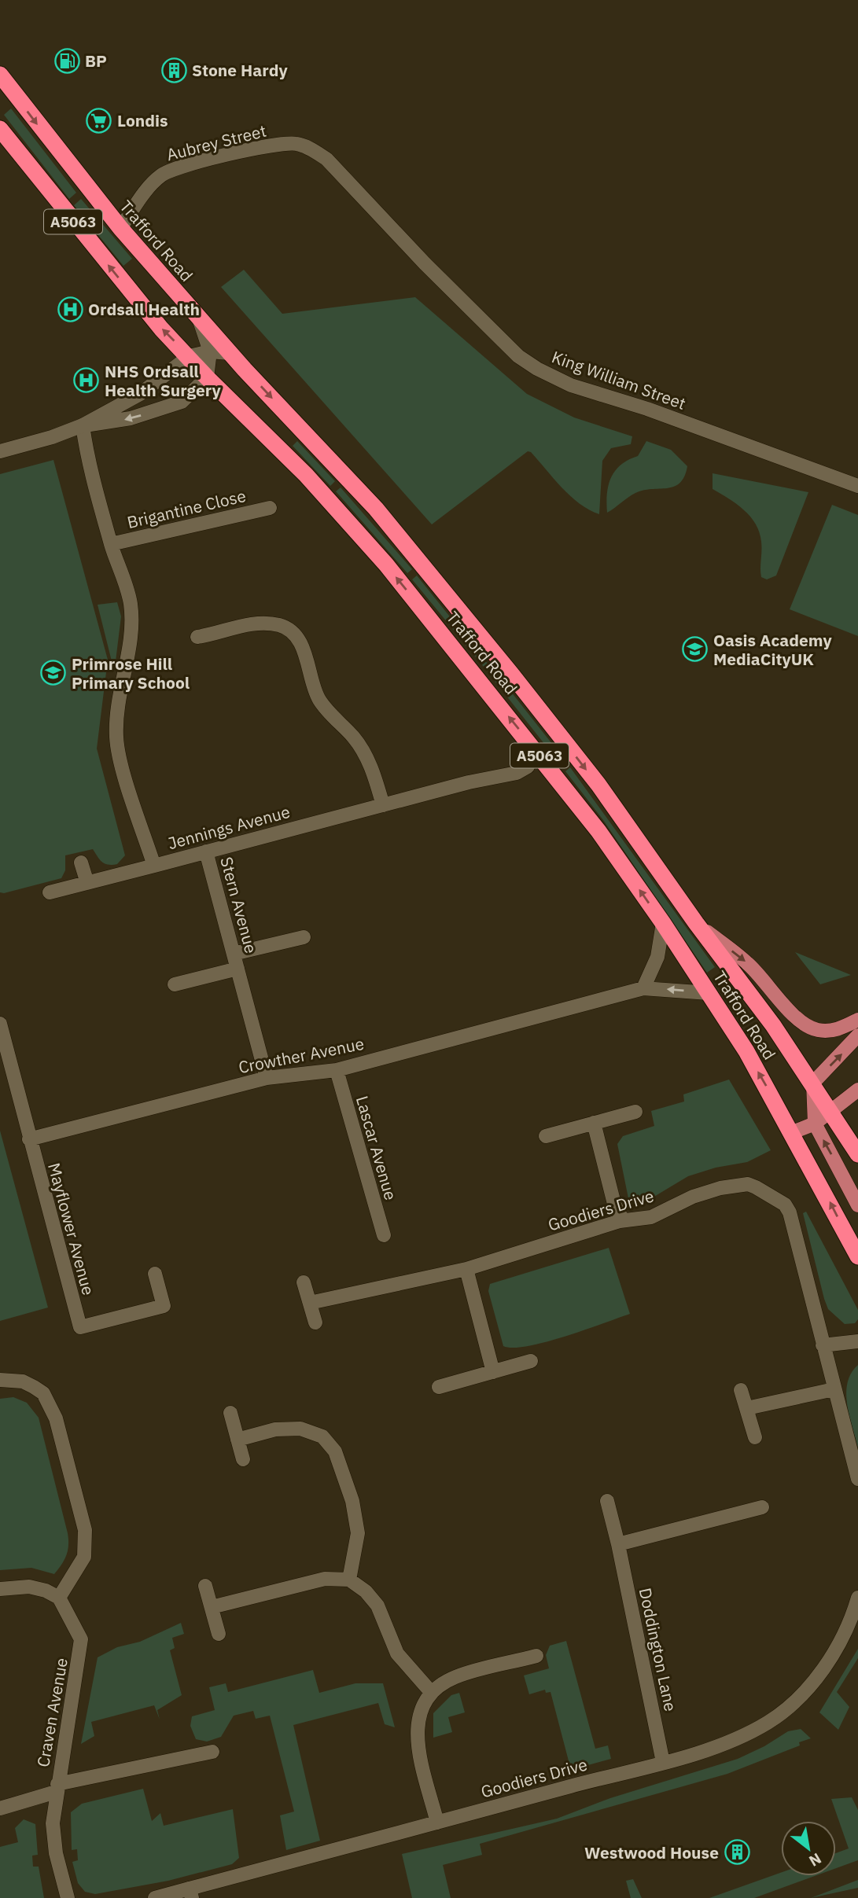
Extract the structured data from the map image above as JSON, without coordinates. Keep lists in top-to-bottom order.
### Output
{
  "streets": {
    "highway": ["A5063", "Trafford Road"],
    "street": [
      "Aubrey Street",
      "King William Street",
      "Brigantine Close",
      "Jennings Avenue",
      "Stern Avenue",
      "Crowther Avenue",
      "Lascar Avenue",
      "Goodiers Drive",
      "Mayflower Avenue",
      "Doddington Lane",
      "Craven Avenue"
    ]
  },
  "crossings": [
    ["Aubrey Street", "Trafford Road"],
    ["Aubrey Street", "King William Street"],
    ["A5063", "Trafford Road"],
    ["Trafford Road", "Crowther Avenue"],
    ["Brigantine Close", "Jennings Avenue"],
    ["Jennings Avenue", "Stern Avenue"],
    ["Stern Avenue", "Crowther Avenue"],
    ["Crowther Avenue", "Lascar Avenue"],
    ["Crowther Avenue", "Mayflower Avenue"],
    ["Goodiers Drive", "Doddington Lane"]
  ],
  "places": {
    "fuel station": ["BP"],
    "building": ["Stone Hardy", "Westwood House"],
    "supermarket": ["Londis"],
    "hospital": ["Ordsall Health", "NHS Ordsall Health Surgery"],
    "school or university": ["Oasis Academy MediaCityUK", "Primrose Hill Primary School"]
  },
  "north": "bottom right"
}
